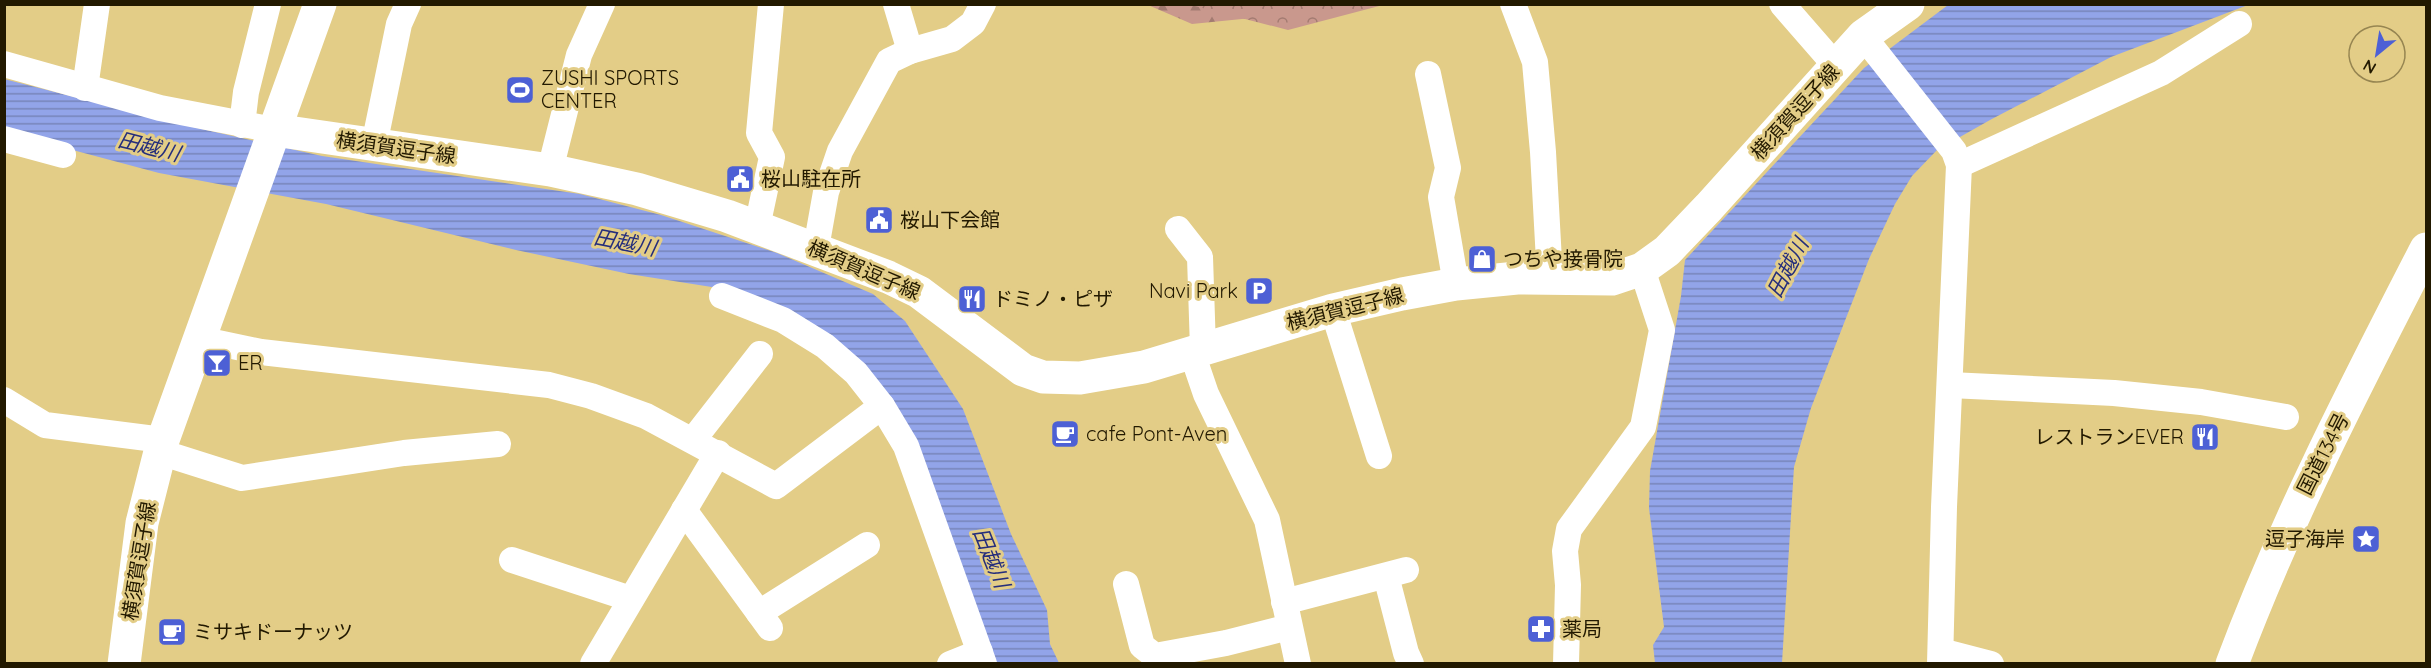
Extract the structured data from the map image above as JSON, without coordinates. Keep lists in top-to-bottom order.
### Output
{
  "streets": {
    "main road": ["横須賀逗子線", "国道134号"]
  },
  "water": ["田越川"],
  "places": {
    "sports": ["ZUSHI SPORTS CENTER"],
    "public building": ["桜山駐在所", "桜山下会館"],
    "shop": ["つちや接骨院"],
    "parking": ["Navi Park"],
    "restaurant": ["ドミノ・ピザ", "レストランEVER"],
    "bar": ["ER"],
    "cafe": ["cafe Pont-Aven", "ミサキドーナッツ"],
    "place": ["逗子海岸"],
    "pharmacy": ["薬局"]
  },
  "north": "bottom left"
}
